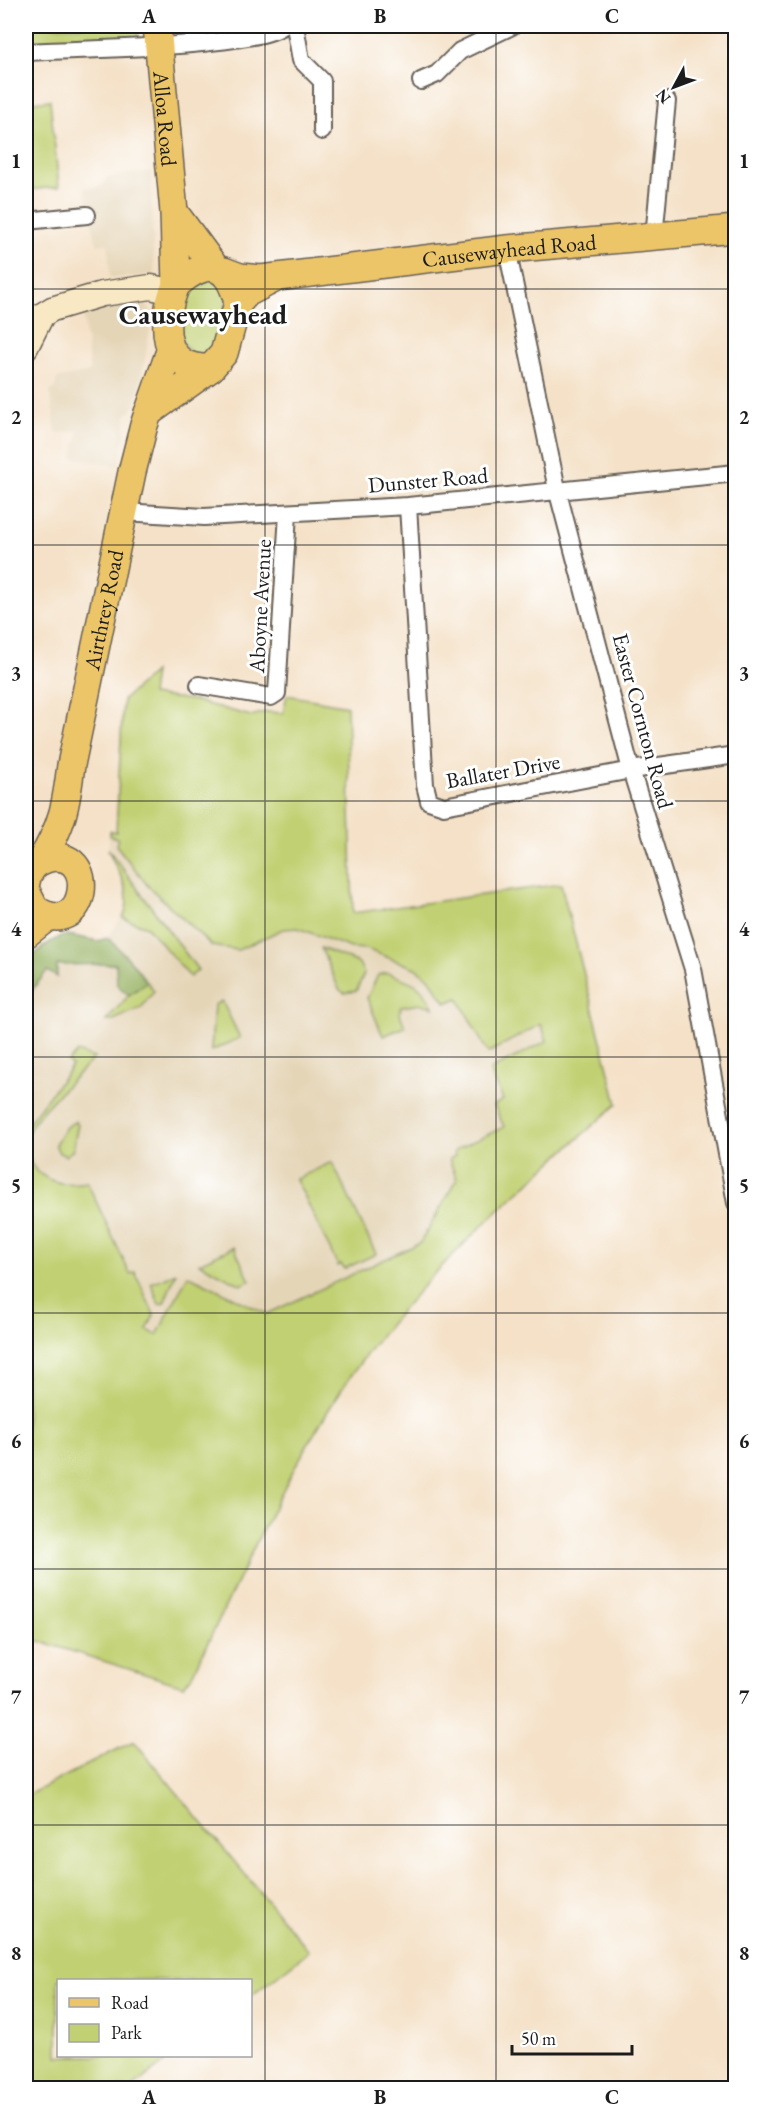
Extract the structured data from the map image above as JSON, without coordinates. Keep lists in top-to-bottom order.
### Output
{
  "streets": {
    "main road": ["Alloa Road", "Causewayhead Road", "Airthrey Road"],
    "street": [
      "Dunster Road",
      "Aboyne Avenue",
      "Easter Cornton Road",
      "Ballater Drive"
    ]
  },
  "crossings": [
    ["Alloa Road", "Causewayhead Road"],
    ["Alloa Road", "Airthrey Road"],
    ["Causewayhead Road", "Airthrey Road"],
    ["Causewayhead Road", "Easter Cornton Road"],
    ["Dunster Road", "Aboyne Avenue"],
    ["Dunster Road", "Airthrey Road"],
    ["Dunster Road", "Easter Cornton Road"],
    ["Dunster Road", "Ballater Drive"],
    ["Easter Cornton Road", "Ballater Drive"]
  ],
  "districts": ["Causewayhead"],
  "legend": ["Road", "Park"],
  "scale_bar": "50 m",
  "north": "bottom left",
  "grid": {
    "columns": ["A", "B", "C"],
    "rows": [
      "1",
      "2",
      "3",
      "4",
      "5",
      "6",
      "7",
      "8"
    ]
  }
}
